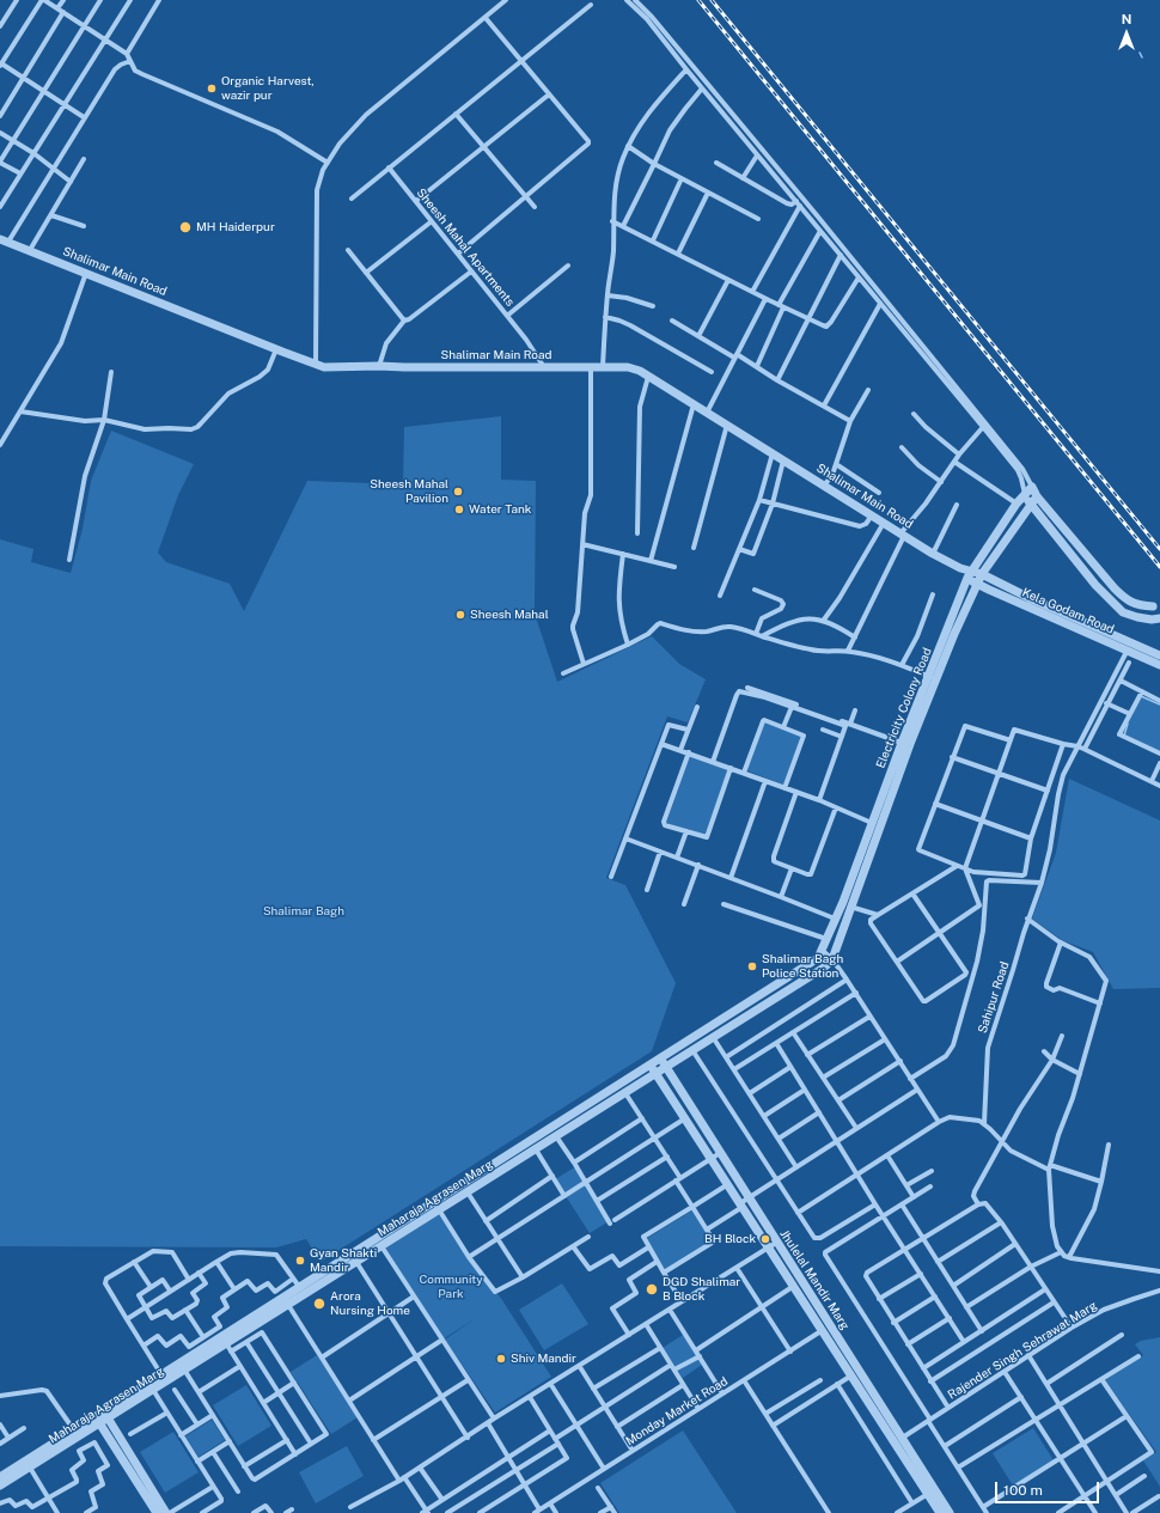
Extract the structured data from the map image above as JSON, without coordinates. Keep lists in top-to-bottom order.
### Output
{
  "streets": {
    "street": [
      "Sheesh Mahal Apartments",
      "Shalimar Main Road",
      "Kela Godam Road",
      "Electricity Colony Road",
      "Sahipur Road",
      "Maharaja Agrasen Marg",
      "Jhulelal Mandir Marg",
      "Rajender Singh Sehrawat Marg",
      "Monday Market Road"
    ]
  },
  "crossings": [
    ["Sheesh Mahal Apartments", "Shalimar Main Road"],
    ["Shalimar Main Road", "Kela Godam Road"],
    ["Shalimar Main Road", "Electricity Colony Road"],
    ["Kela Godam Road", "Electricity Colony Road"],
    ["Kela Godam Road", "Sahipur Road"],
    ["Electricity Colony Road", "Maharaja Agrasen Marg"],
    ["Maharaja Agrasen Marg", "Jhulelal Mandir Marg"],
    ["Jhulelal Mandir Marg", "Rajender Singh Sehrawat Marg"],
    ["Jhulelal Mandir Marg", "Monday Market Road"]
  ],
  "parks": ["Shalimar Bagh", "Community Park"],
  "places": [
    "Organic Harvest, wazir pur",
    "MH Haiderpur",
    "Sheesh Mahal Pavilion",
    "Water Tank",
    "Sheesh Mahal",
    "Shalimar Bagh Police Station",
    "BH Block",
    "Gyan Shakti Mandir",
    "DGD Shalimar B Block",
    "Arora Nursing Home",
    "Shiv Mandir"
  ],
  "scale_bar": "100 m",
  "north": "top"
}
